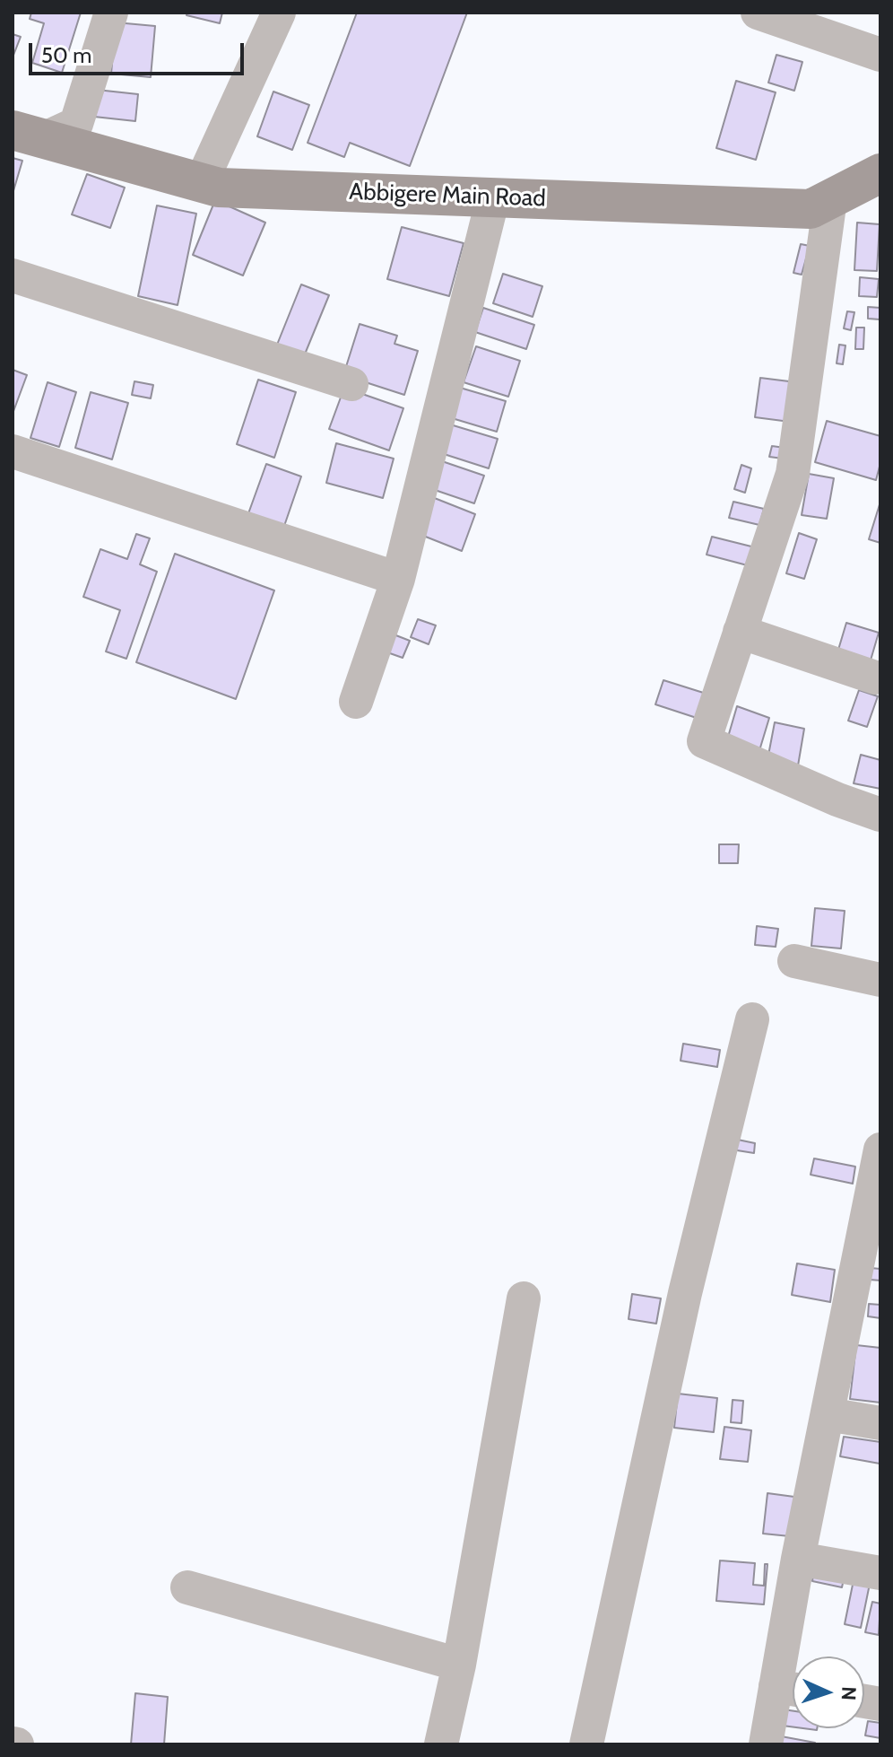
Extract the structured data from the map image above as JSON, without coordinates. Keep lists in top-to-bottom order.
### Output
{
  "streets": {
    "main road": ["Abbigere Main Road"]
  },
  "scale_bar": "50 m",
  "north": "right"
}
